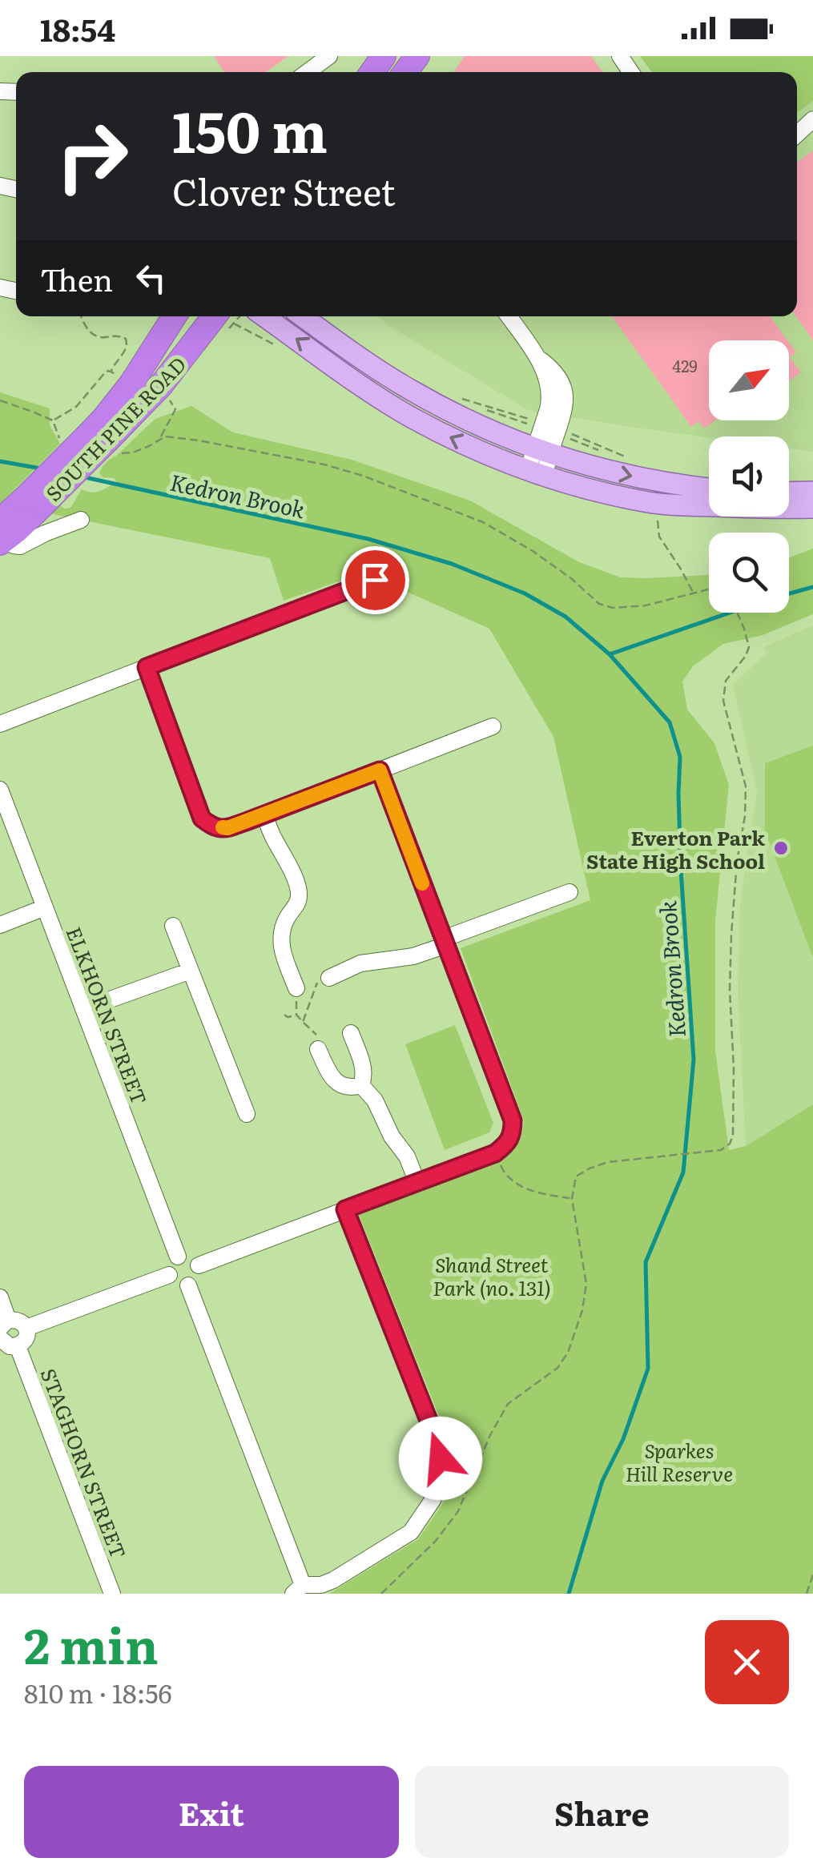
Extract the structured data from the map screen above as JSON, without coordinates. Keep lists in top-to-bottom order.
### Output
{
  "streets": {
    "highway": ["SOUTH PINE ROAD"],
    "street": ["ELKHORN STREET", "STAGHORN STREET"]
  },
  "water": ["Kedron Brook"],
  "parks": ["Shand Street Park (no. 131)", "Sparkes Hill Reserve"],
  "places": ["Everton Park State High School"],
  "house_numbers": ["429"],
  "north": "top right",
  "page": {
    "status": "18:54",
    "turn": ["150 m", "Clover Street"],
    "then": "Then",
    "heading": ["2 min", "810 m · 18:56"],
    "buttons": ["Exit", "Share"]
  }
}
